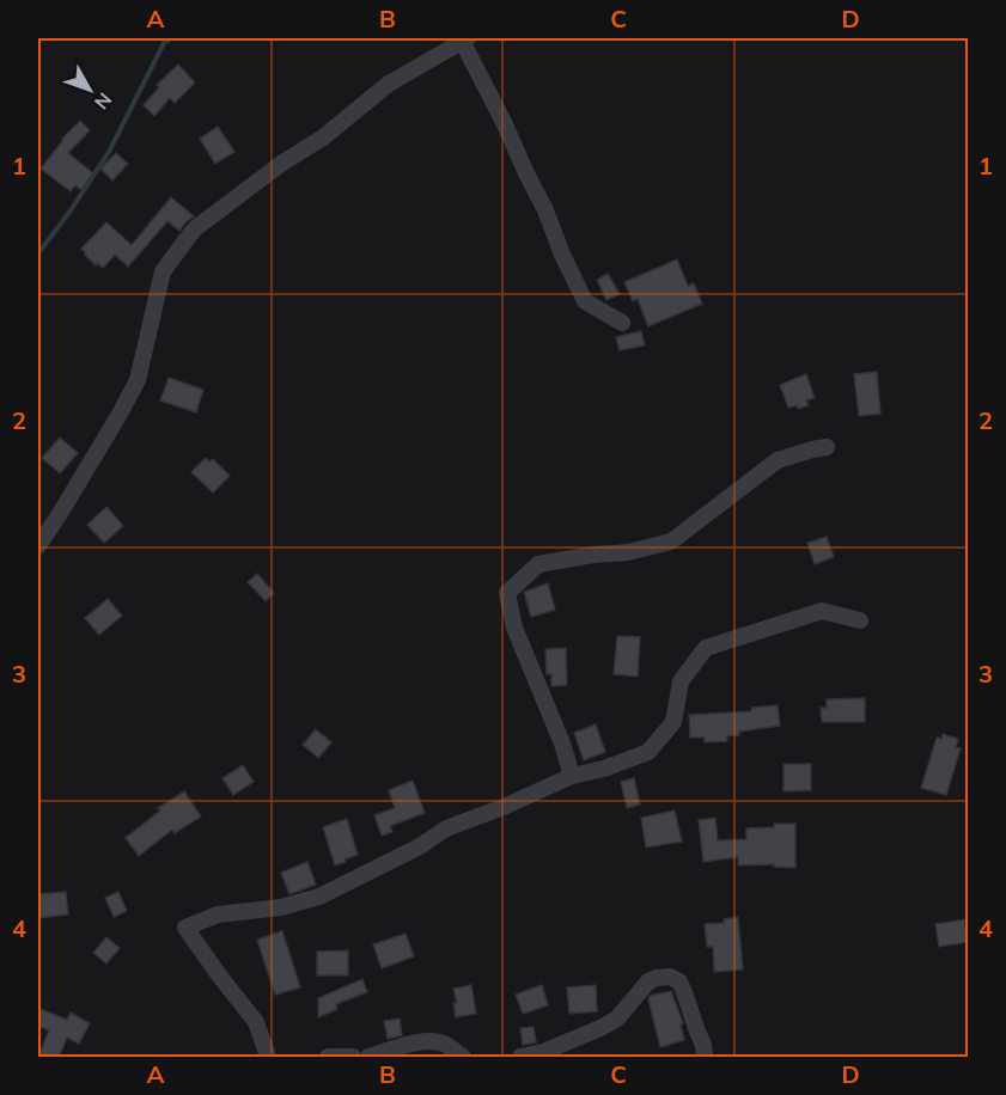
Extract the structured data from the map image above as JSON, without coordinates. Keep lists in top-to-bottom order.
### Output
{
  "north": "bottom right",
  "grid": {
    "columns": [
      "A",
      "B",
      "C",
      "D"
    ],
    "rows": [
      "1",
      "2",
      "3",
      "4"
    ]
  }
}
